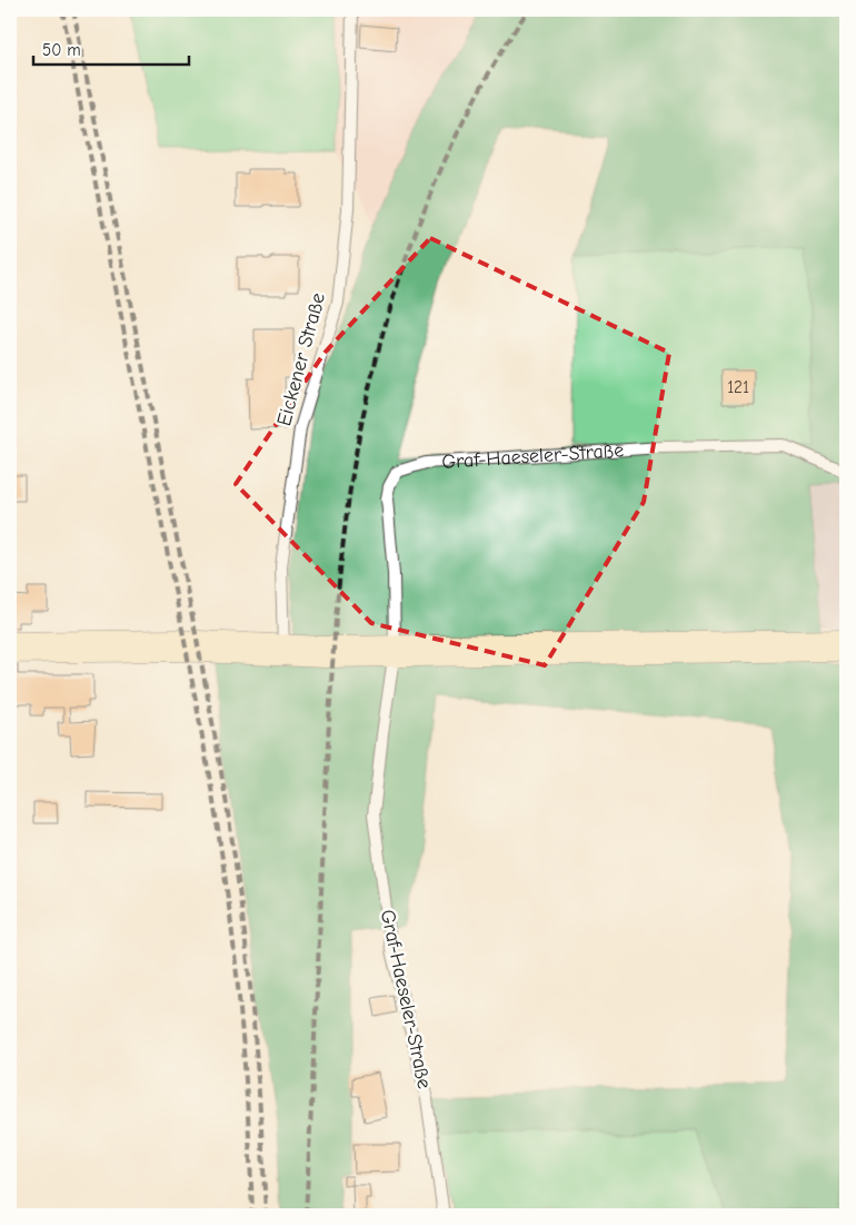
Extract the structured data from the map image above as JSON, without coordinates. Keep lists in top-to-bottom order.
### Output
{
  "streets": {
    "lane": ["Eickener Straße", "Graf-Haeseler-Straße"]
  },
  "house_numbers": ["121"],
  "scale_bar": "50 m"
}
